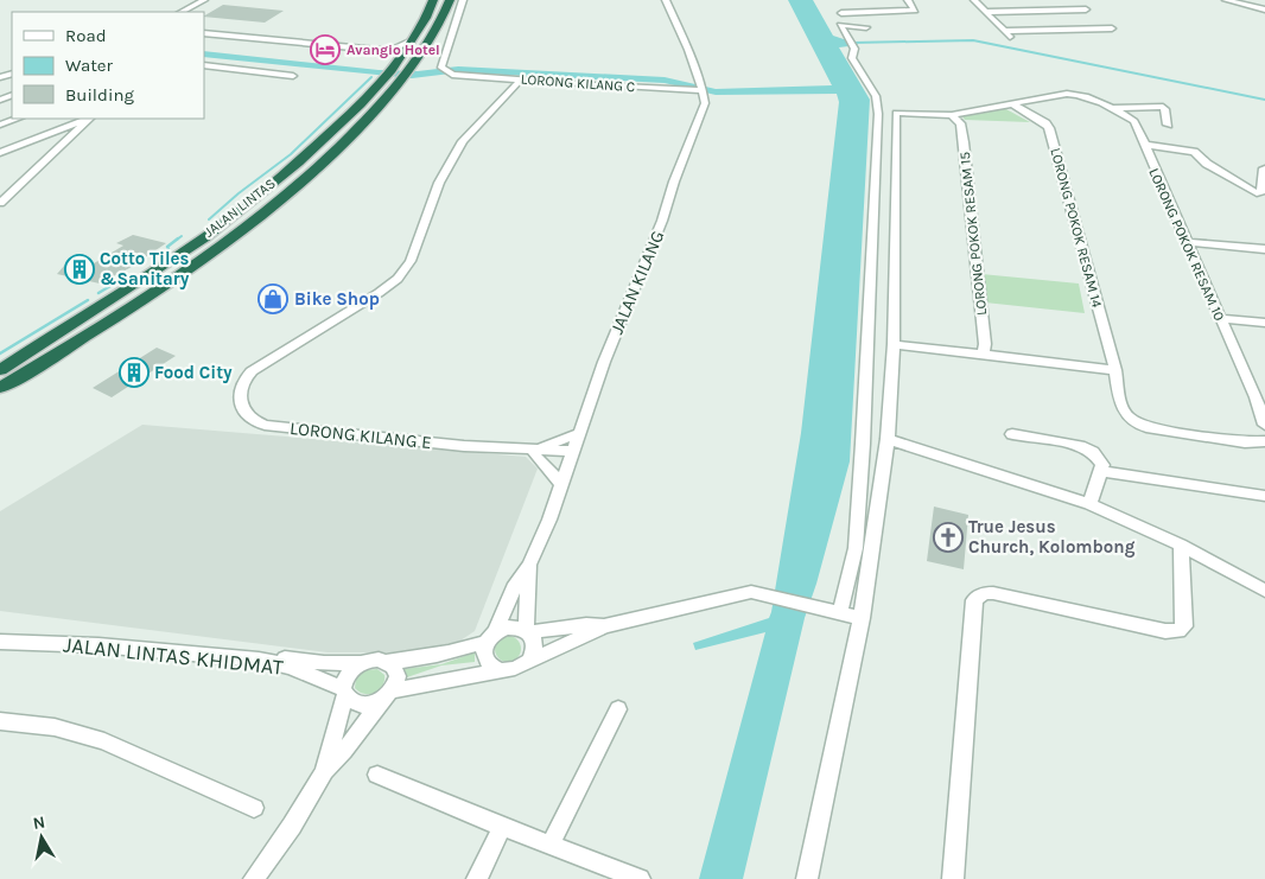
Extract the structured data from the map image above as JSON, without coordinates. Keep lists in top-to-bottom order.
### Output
{
  "streets": {
    "highway": ["JALAN LINTAS"],
    "street": [
      "LORONG KILANG C",
      "LORONG POKOK RESAM 14",
      "LORONG POKOK RESAM 15",
      "LORONG POKOK RESAM 10",
      "JALAN KILANG",
      "LORONG KILANG E",
      "JALAN LINTAS KHIDMAT"
    ]
  },
  "crossings": [
    ["LORONG KILANG C", "JALAN KILANG"],
    ["LORONG KILANG C", "LORONG KILANG E"],
    ["LORONG POKOK RESAM 14", "LORONG POKOK RESAM 10"]
  ],
  "places": {
    "hotel": ["Avangio Hotel"],
    "building": ["Cotto Tiles &Sanitary", "Food City"],
    "shop": ["Bike Shop"],
    "church": ["True Jesus Church, Kolombong"]
  },
  "legend": ["Road", "Water", "Building"],
  "north": "top"
}
